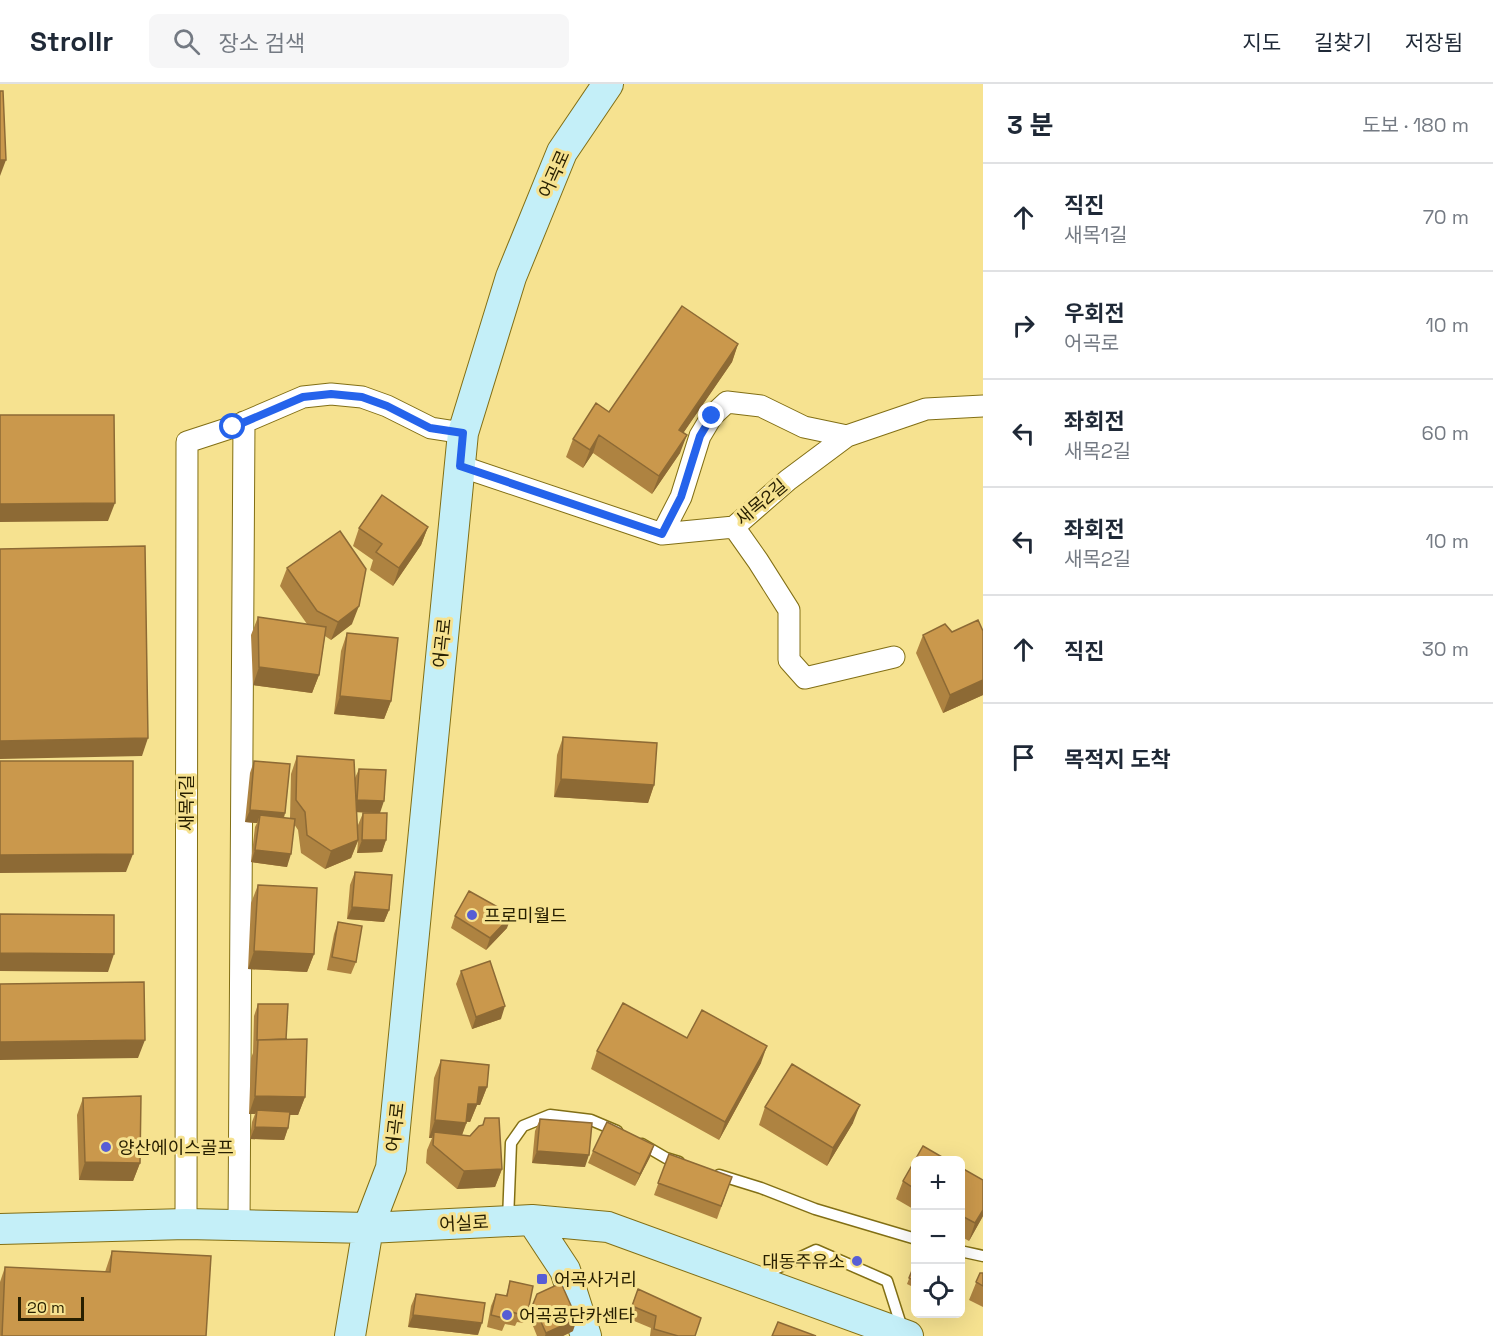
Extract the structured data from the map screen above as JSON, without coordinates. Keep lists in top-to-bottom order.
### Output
{
  "streets": {
    "street": [
      "어곡로",
      "새목2길",
      "새목1길",
      "어실로"
    ]
  },
  "crossings": [
    ["어곡로", "새목2길"],
    ["어곡로", "새목1길"],
    ["어곡로", "어실로"],
    ["새목1길", "어실로"]
  ],
  "places": {
    "other": [
      "프로미월드",
      "양산에이스골프",
      "대동주유소",
      "어곡공단카센타"
    ],
    "transit": ["어곡사거리"]
  },
  "scale_bar": "20 m",
  "page": {
    "header": "Strollr",
    "search": "장소 검색",
    "nav": ["지도", "길찾기", "저장됨"],
    "heading": ["3 분", "도보 · 180 m"],
    "list": [
      ["직진", "새목1길", "70 m"],
      ["우회전", "어곡로", "10 m"],
      ["좌회전", "새목2길", "60 m"],
      ["좌회전", "새목2길", "10 m"],
      ["직진", "30 m"],
      "목적지 도착"
    ],
    "map_buttons": ["+", "−"],
    "scale": "20 m"
  }
}
